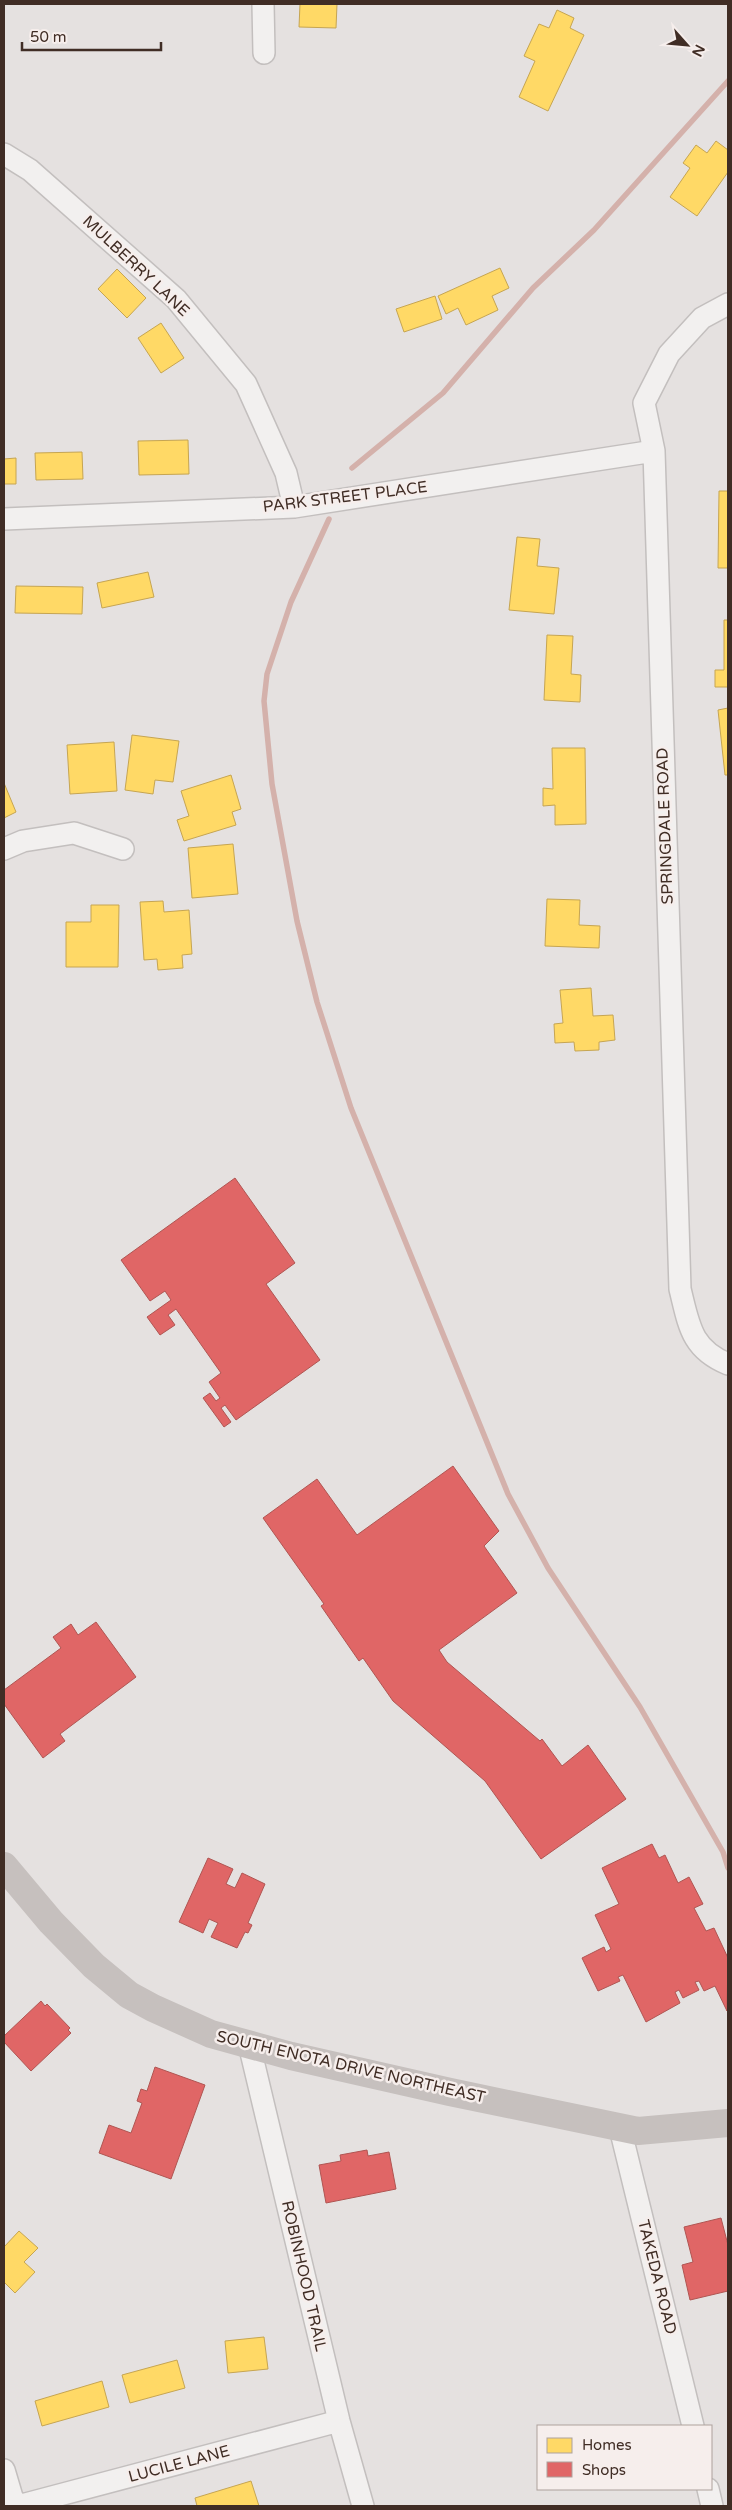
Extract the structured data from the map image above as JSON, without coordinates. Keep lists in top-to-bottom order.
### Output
{
  "streets": {
    "main road": ["SOUTH ENOTA DRIVE NORTHEAST"],
    "street": [
      "MULBERRY LANE",
      "PARK STREET PLACE",
      "SPRINGDALE ROAD",
      "ROBINHOOD TRAIL",
      "TAKEDA ROAD",
      "LUCILE LANE"
    ]
  },
  "crossings": [
    ["MULBERRY LANE", "PARK STREET PLACE"],
    ["PARK STREET PLACE", "SPRINGDALE ROAD"],
    ["SOUTH ENOTA DRIVE NORTHEAST", "ROBINHOOD TRAIL"],
    ["SOUTH ENOTA DRIVE NORTHEAST", "TAKEDA ROAD"],
    ["ROBINHOOD TRAIL", "LUCILE LANE"]
  ],
  "legend": ["Homes", "Shops"],
  "scale_bar": "50 m",
  "north": "bottom right"
}
